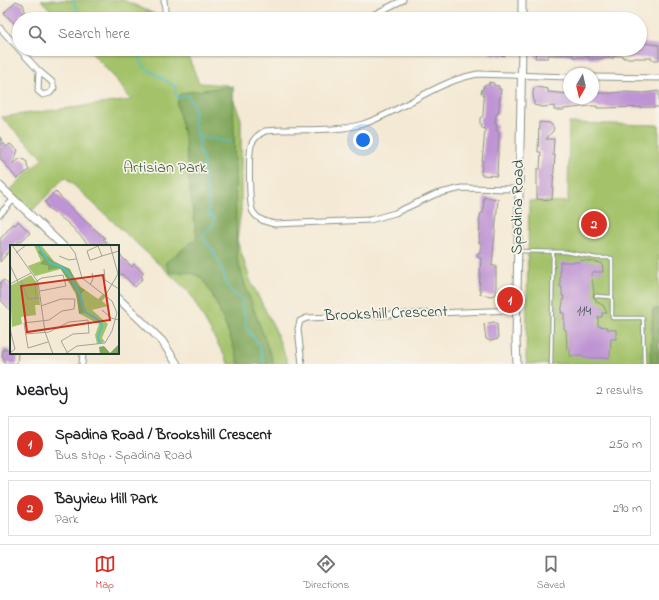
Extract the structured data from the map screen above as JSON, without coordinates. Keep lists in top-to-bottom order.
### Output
{
  "streets": {
    "street": ["Spadina Road", "Brookshill Crescent"]
  },
  "crossings": [
    ["Spadina Road", "Brookshill Crescent"]
  ],
  "parks": ["Artisian Park"],
  "house_numbers": ["114"],
  "north": "bottom",
  "page": {
    "search": "Search here",
    "pins": ["2", "1"],
    "heading": ["Nearby", "2 results"],
    "list": [
      {
        "mark": "1",
        "name": "Spadina Road / Brookshill Crescent",
        "note": "Bus stop · Spadina Road",
        "value": "250 m"
      },
      {
        "mark": "2",
        "name": "Bayview Hill Park",
        "note": "Park",
        "value": "290 m"
      }
    ],
    "nav": ["Map", "Directions", "Saved"]
  }
}
